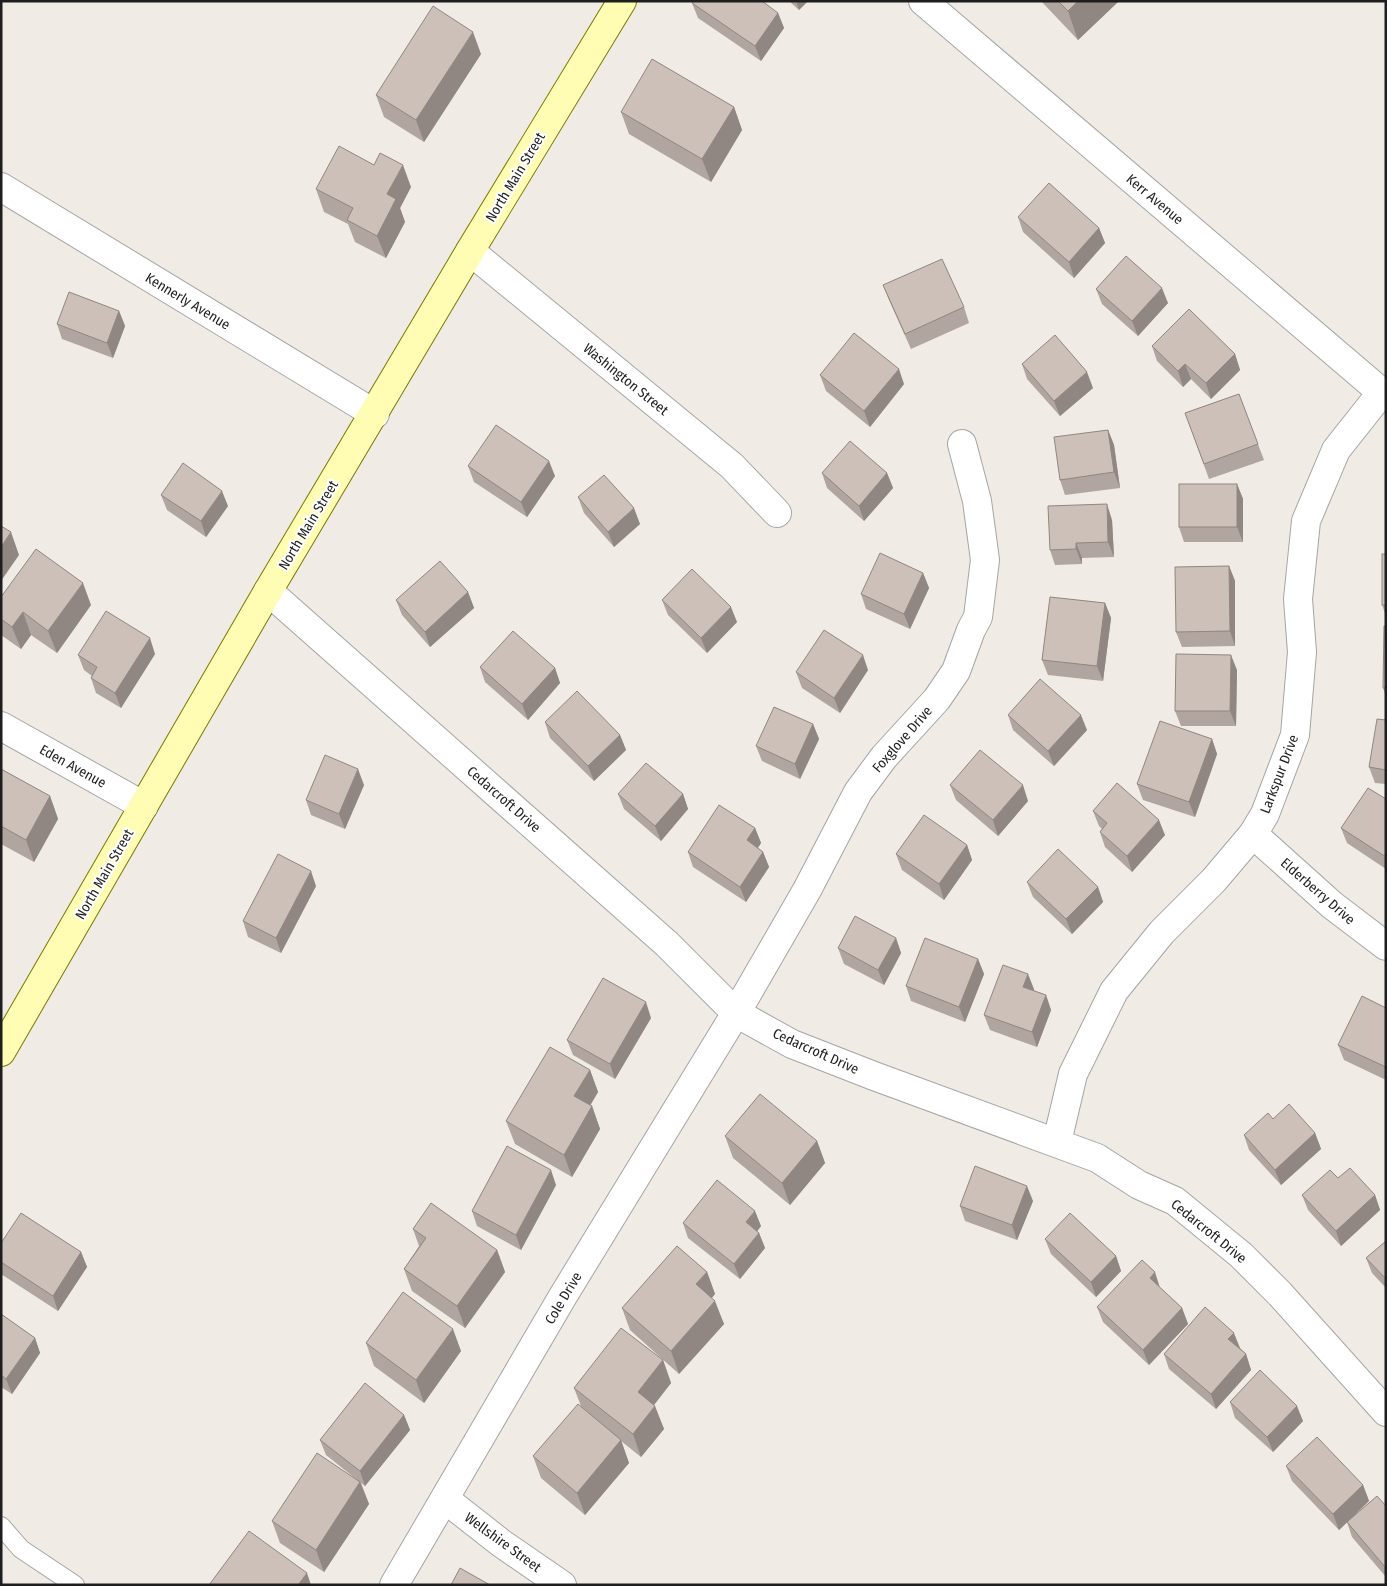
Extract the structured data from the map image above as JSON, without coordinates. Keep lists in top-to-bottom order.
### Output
{
  "streets": {
    "main road": ["North Main Street"],
    "street": [
      "Kerr Avenue",
      "Kennerly Avenue",
      "Washington Street",
      "Foxglove Drive",
      "Eden Avenue",
      "Larkspur Drive",
      "Cedarcroft Drive",
      "Elderberry Drive",
      "Cole Drive",
      "Wellshire Street"
    ]
  },
  "crossings": [
    ["North Main Street", "Kennerly Avenue"],
    ["North Main Street", "Washington Street"],
    ["North Main Street", "Eden Avenue"],
    ["North Main Street", "Cedarcroft Drive"],
    ["Kerr Avenue", "Larkspur Drive"],
    ["Foxglove Drive", "Cedarcroft Drive"],
    ["Foxglove Drive", "Cole Drive"],
    ["Larkspur Drive", "Cedarcroft Drive"],
    ["Larkspur Drive", "Elderberry Drive"],
    ["Cedarcroft Drive", "Cole Drive"],
    ["Cole Drive", "Wellshire Street"]
  ]
}
